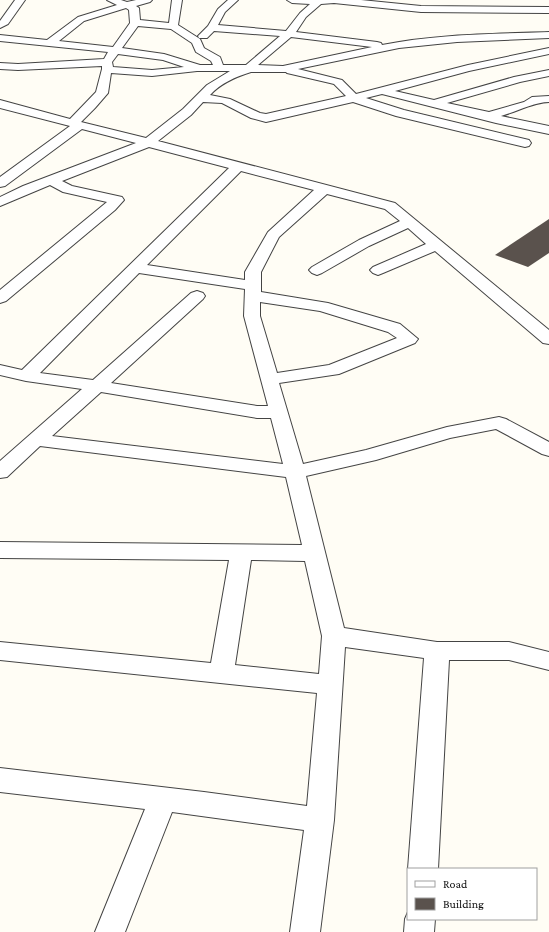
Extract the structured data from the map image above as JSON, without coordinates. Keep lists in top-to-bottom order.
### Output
{
  "legend": ["Road", "Building"]
}
